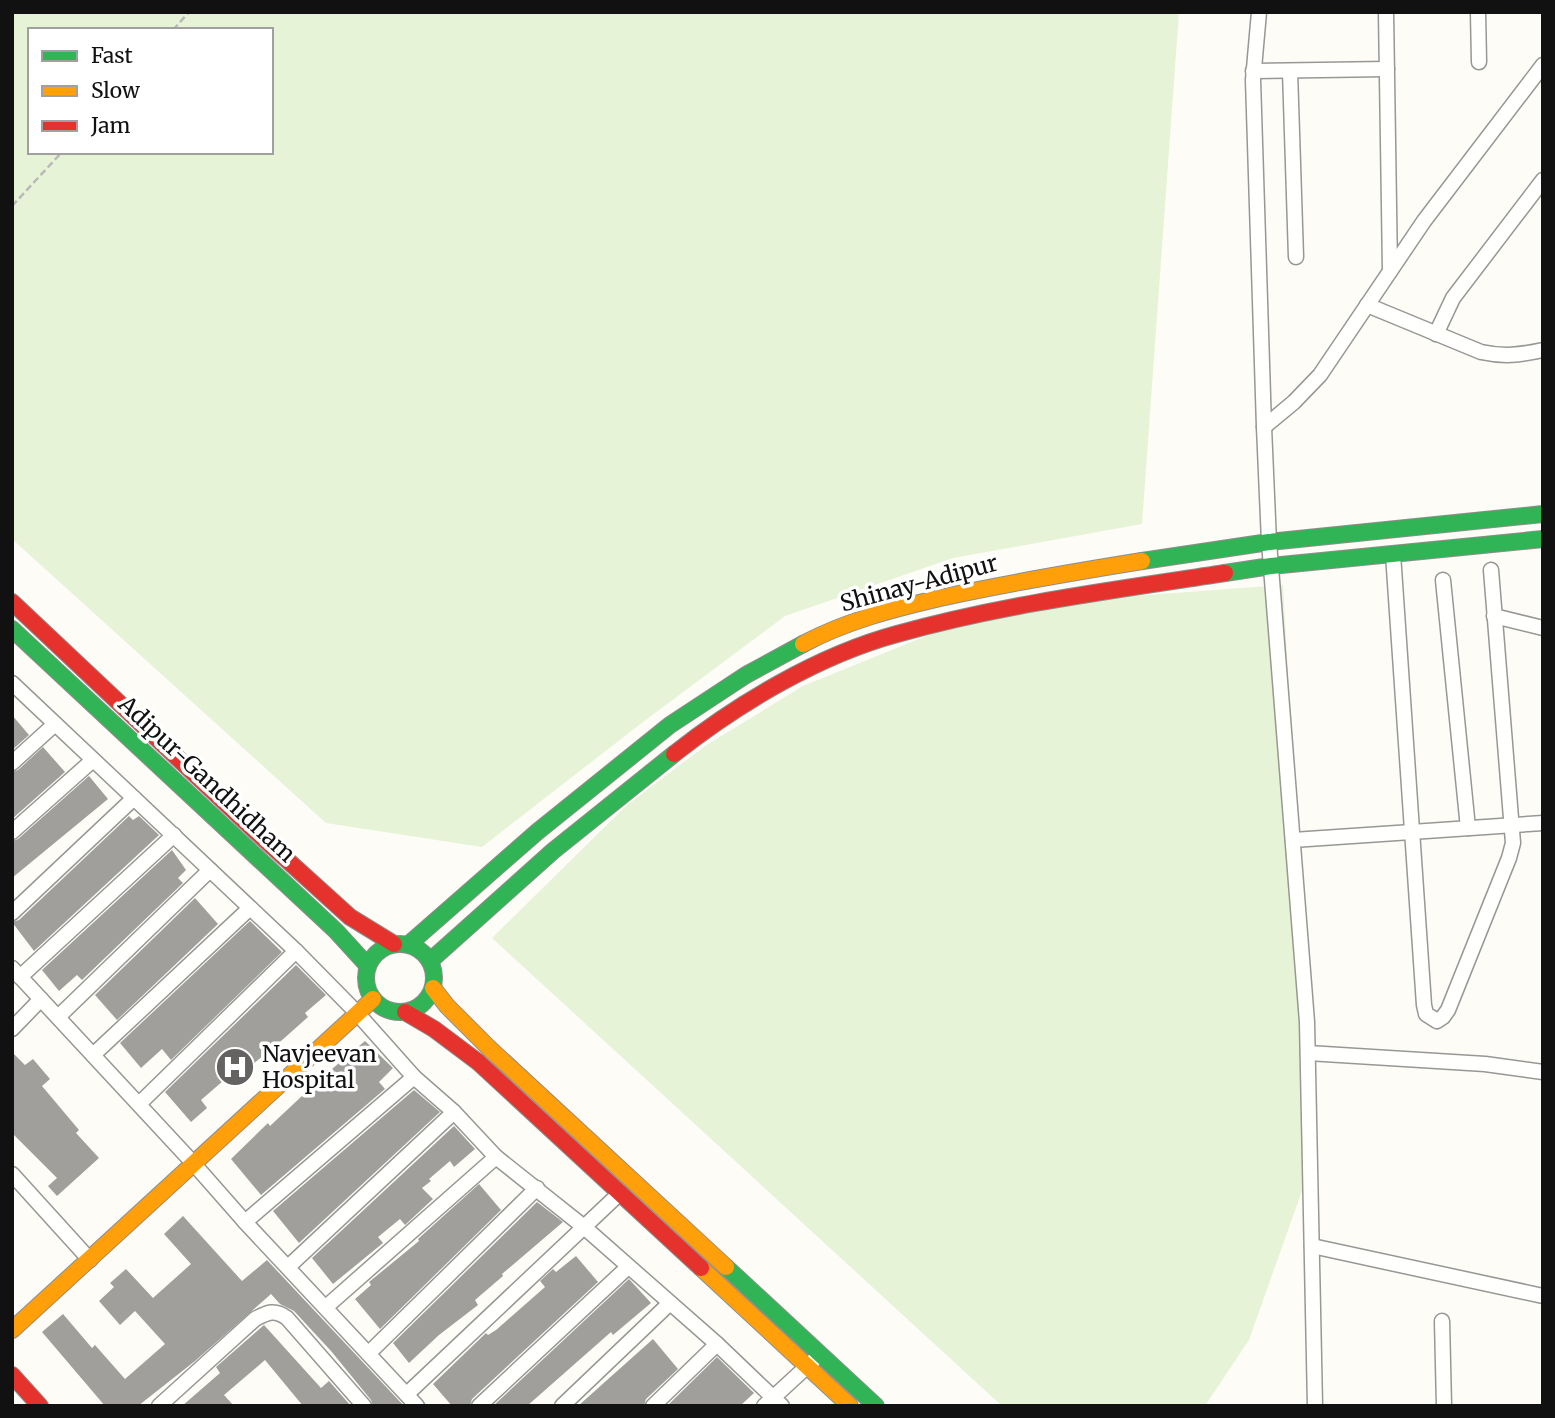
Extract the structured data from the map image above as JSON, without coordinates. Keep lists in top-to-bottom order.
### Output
{
  "streets": {
    "main road": ["Shinay-Adipur", "Adipur-Gandhidham"]
  },
  "crossings": [
    ["Shinay-Adipur", "Adipur-Gandhidham"]
  ],
  "places": {
    "hospital": ["Navjeevan Hospital"]
  },
  "legend": ["Fast", "Slow", "Jam"]
}
